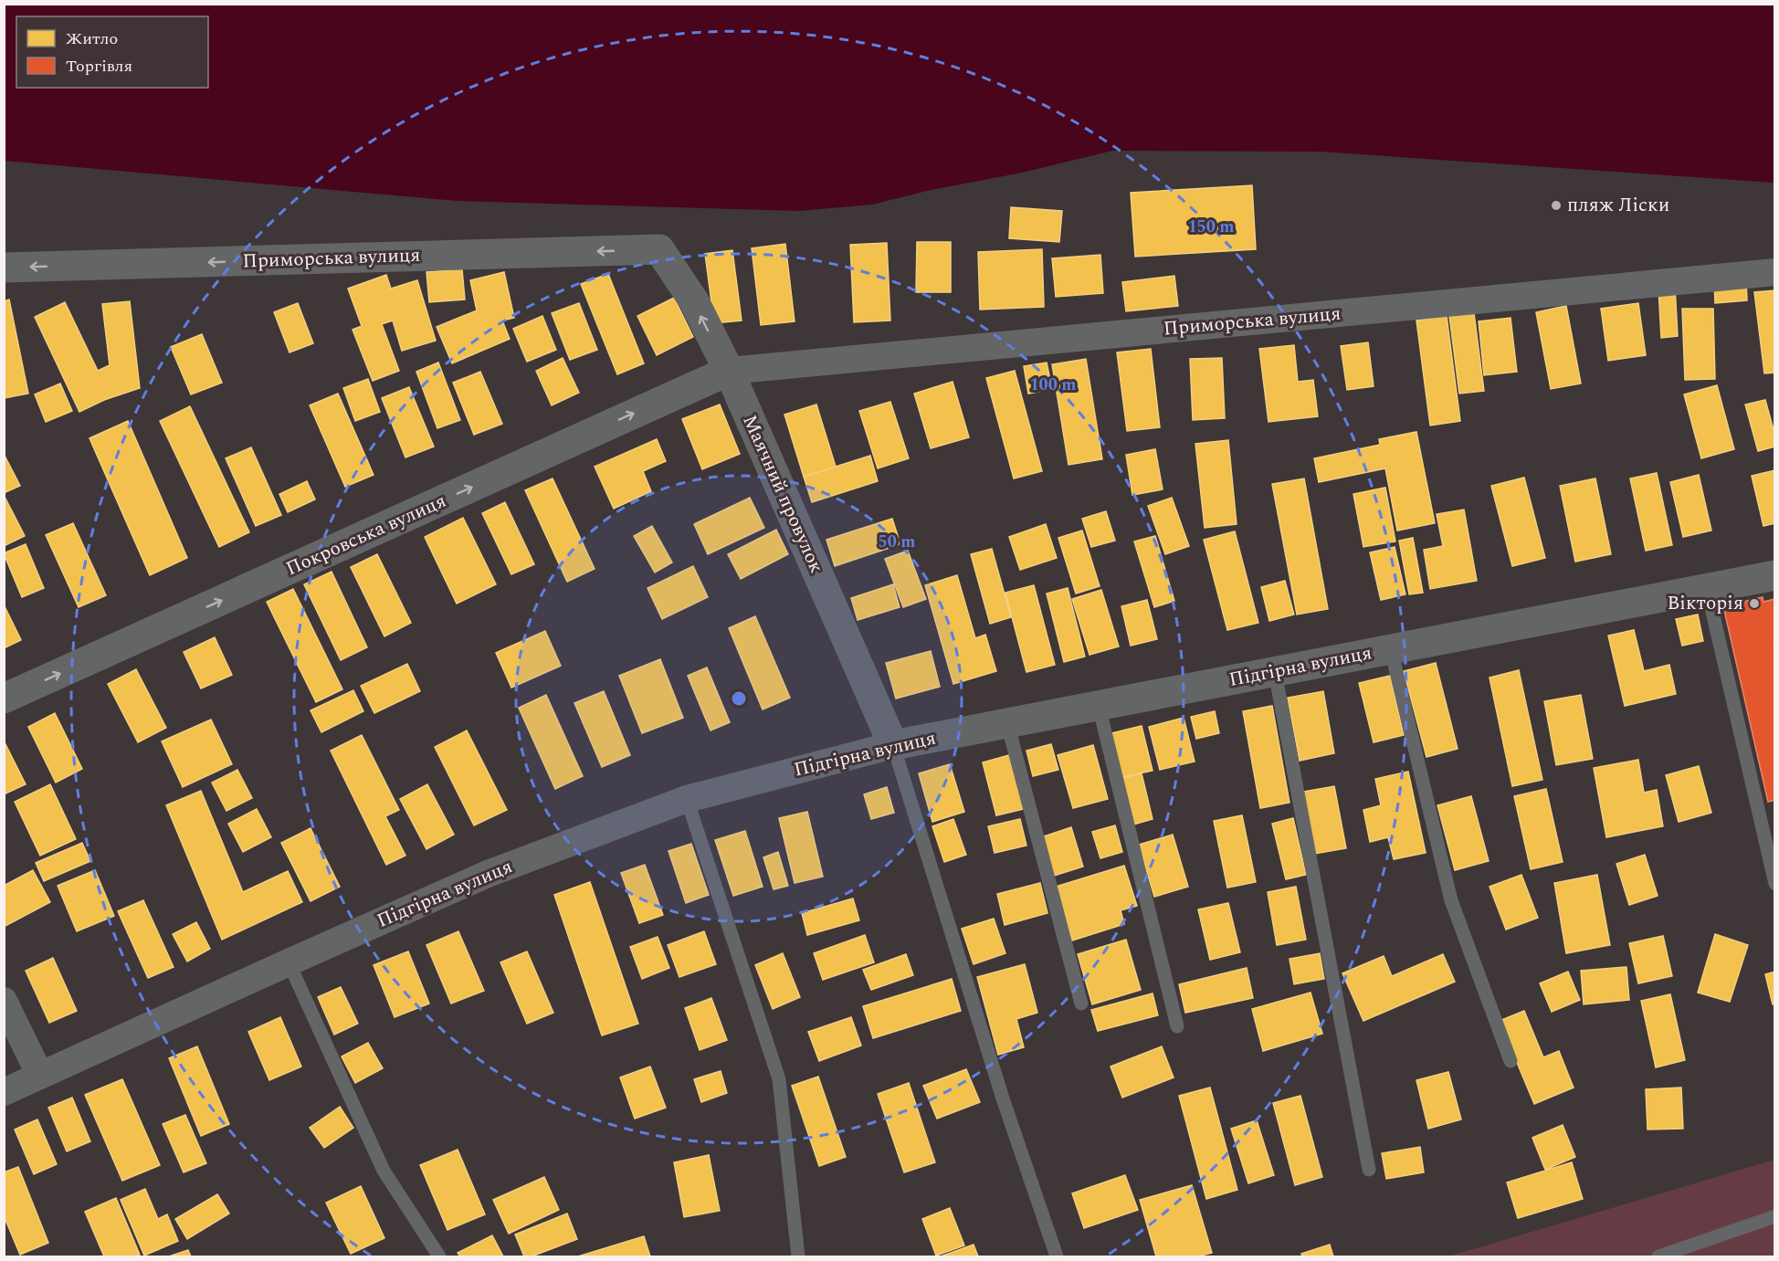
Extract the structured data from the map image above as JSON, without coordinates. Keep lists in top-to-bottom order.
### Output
{
  "streets": {
    "street": [
      "Приморська вулиця",
      "Маячний провулок",
      "Покровська вулиця",
      "Підгірна вулиця"
    ]
  },
  "crossings": [
    ["Приморська вулиця", "Маячний провулок"],
    ["Приморська вулиця", "Покровська вулиця"],
    ["Маячний провулок", "Покровська вулиця"],
    ["Маячний провулок", "Підгірна вулиця"]
  ],
  "one_way": ["Приморська вулиця", "Покровська вулиця"],
  "places": ["пляж Ліски", "Вікторія"],
  "legend": ["Житло", "Торгівля"],
  "rings": ["150 m", "100 m", "50 m"]
}
